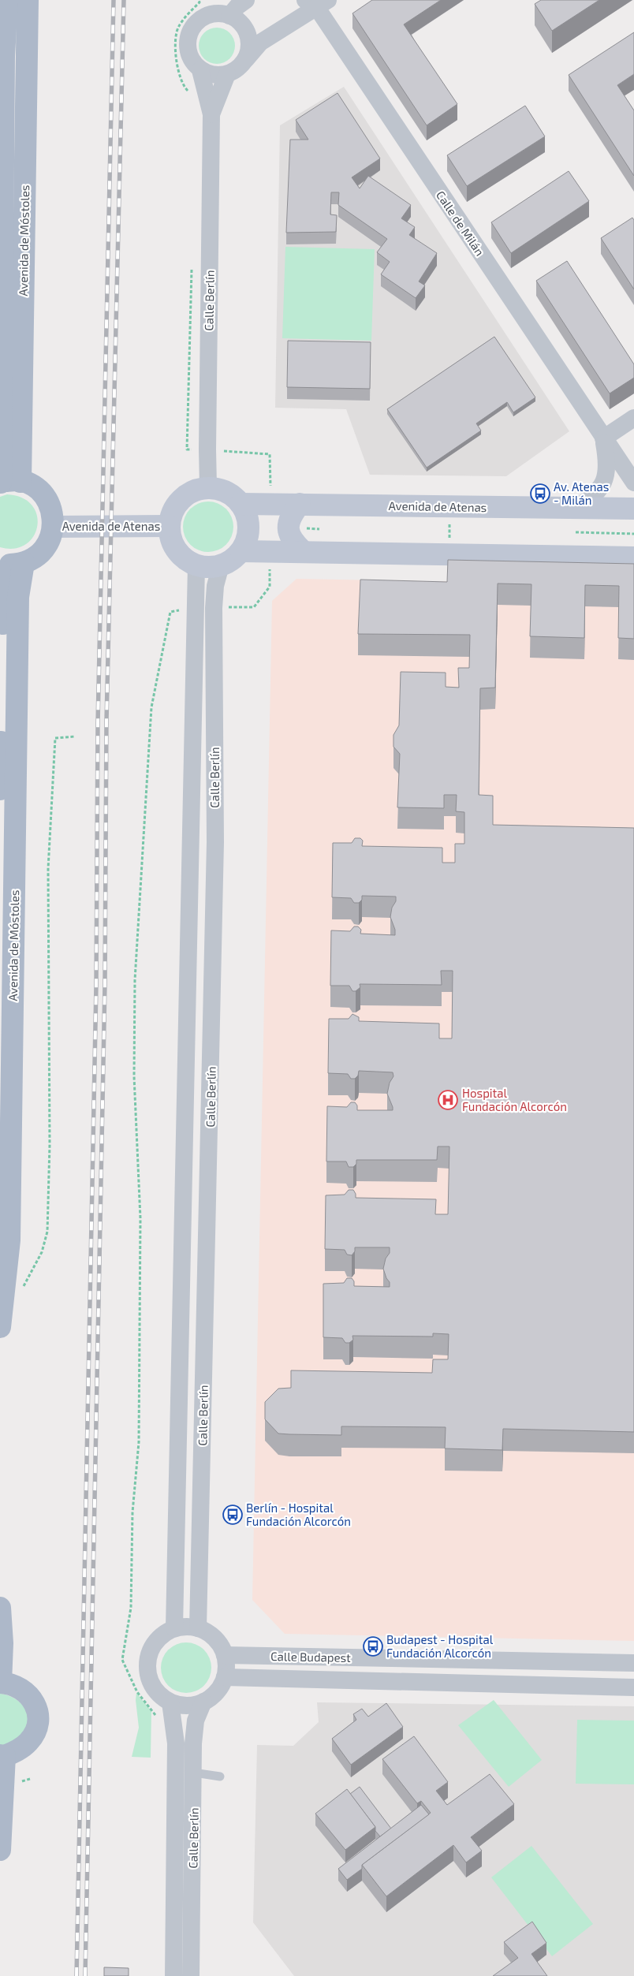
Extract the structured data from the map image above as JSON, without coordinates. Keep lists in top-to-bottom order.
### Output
{
  "streets": {
    "main road": ["Avenida de Móstoles"],
    "street": [
      "Calle de Milán",
      "Calle Berlín",
      "Avenida de Atenas",
      "Calle Budapest"
    ]
  },
  "crossings": [
    ["Calle de Milán", "Avenida de Atenas"],
    ["Calle Berlín", "Avenida de Atenas"],
    ["Calle Berlín", "Calle Budapest"]
  ],
  "places": {
    "bus stop": ["Av. Atenas - Milán", "Berlín - Hospital Fundación Alcorcón", "Budapest - Hospital Fundación Alcorcón"],
    "hospital": ["Hospital Fundación Alcorcón"]
  }
}
